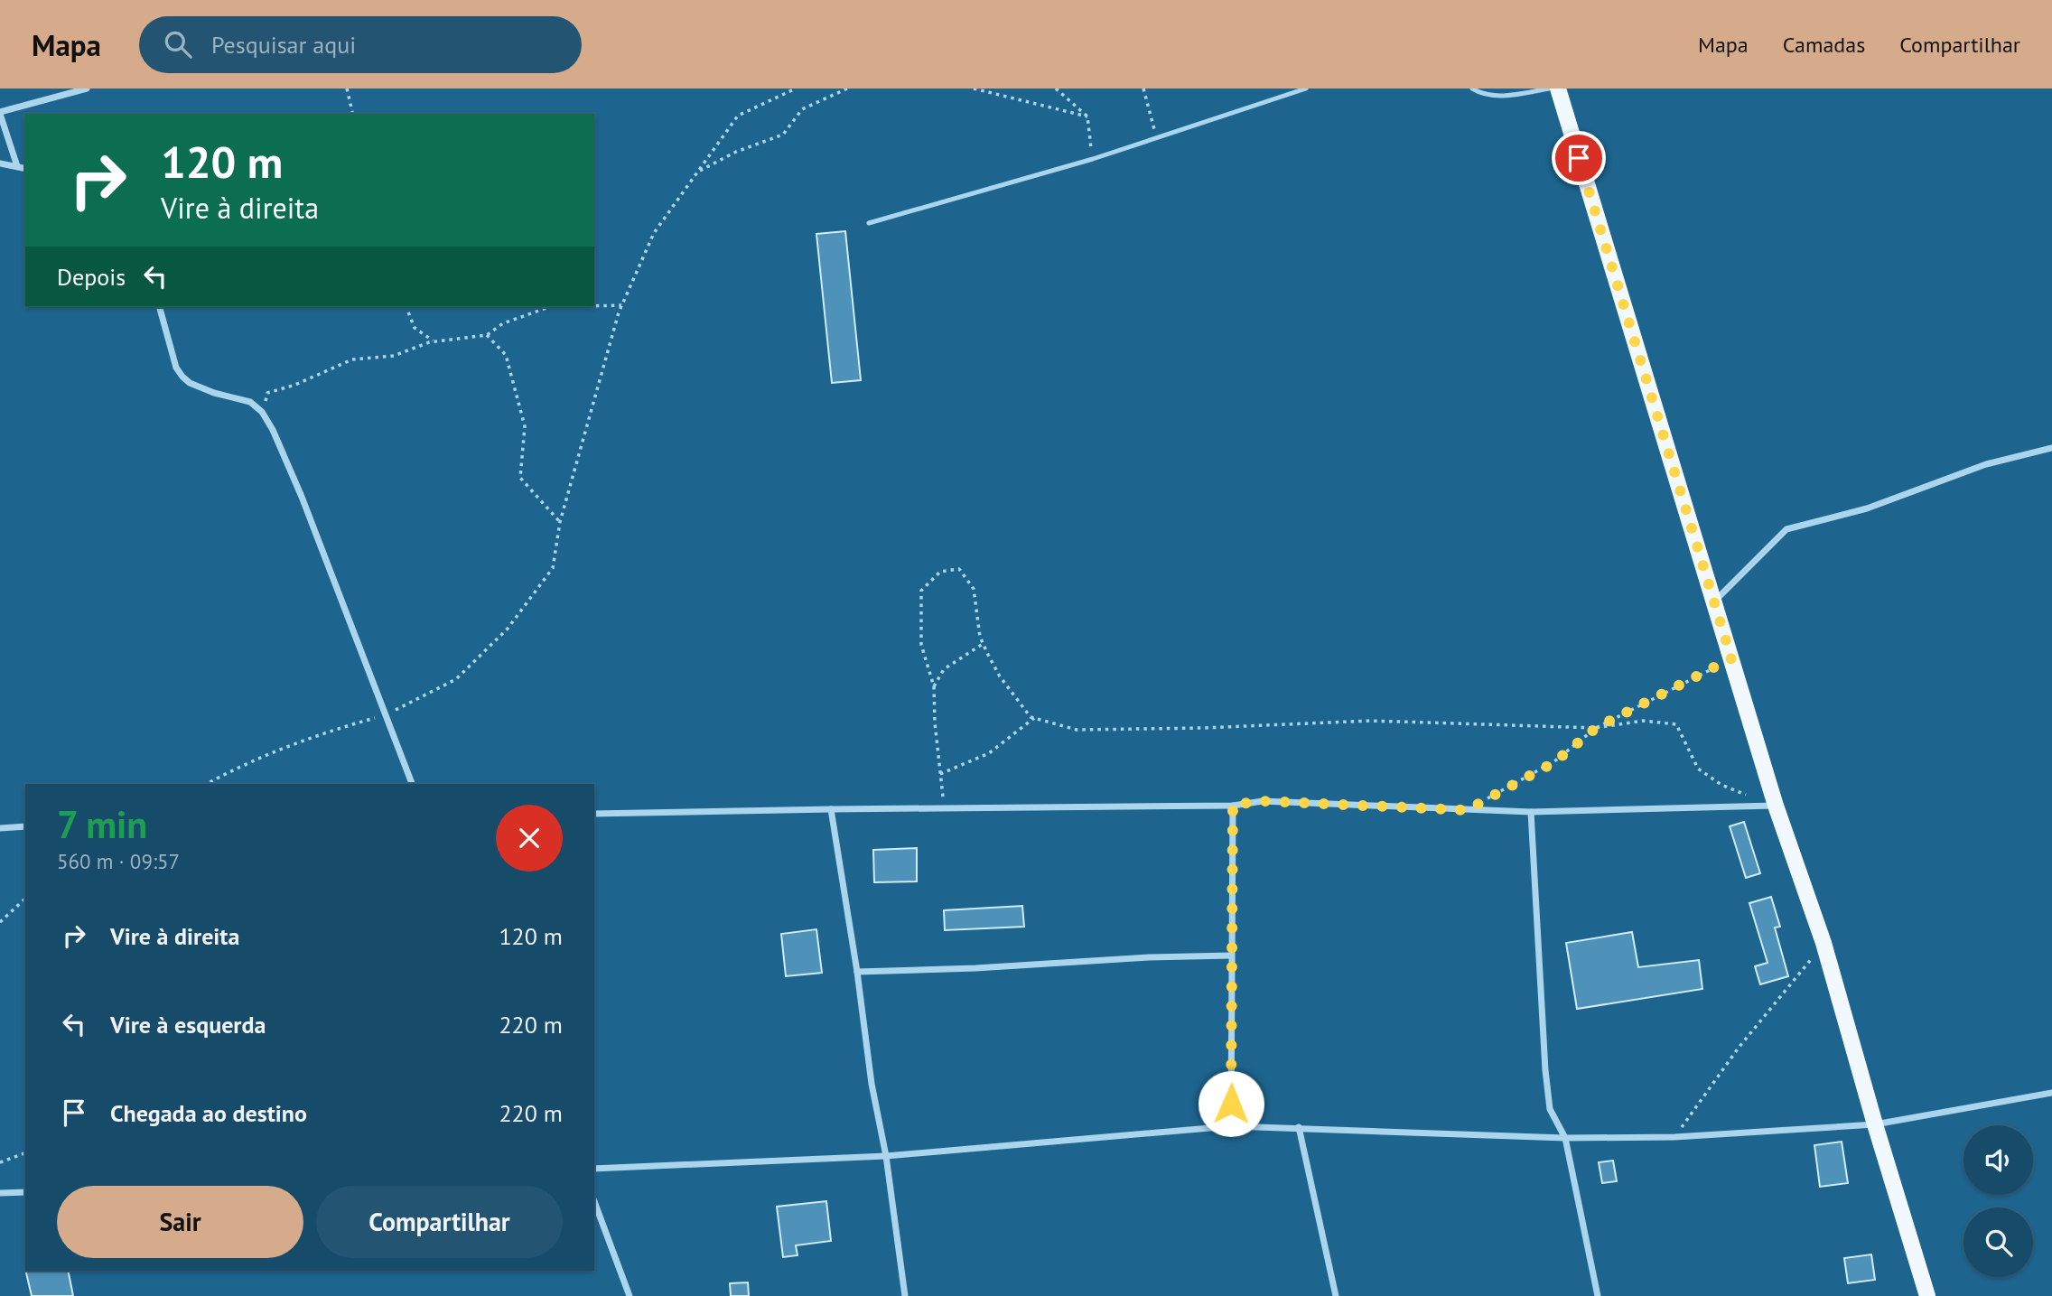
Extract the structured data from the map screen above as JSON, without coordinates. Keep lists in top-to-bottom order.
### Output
{
  "page": {
    "header": "Mapa",
    "search": "Pesquisar aqui",
    "nav": ["Mapa", "Camadas", "Compartilhar"],
    "turn": ["120 m", "Vire à direita"],
    "then": "Depois",
    "heading": ["7 min", "560 m · 09:57"],
    "list": [
      {
        "name": "Vire à direita",
        "value": "120 m"
      },
      {
        "name": "Vire à esquerda",
        "value": "220 m"
      },
      {
        "name": "Chegada ao destino",
        "value": "220 m"
      }
    ],
    "buttons": ["Sair", "Compartilhar"]
  }
}
